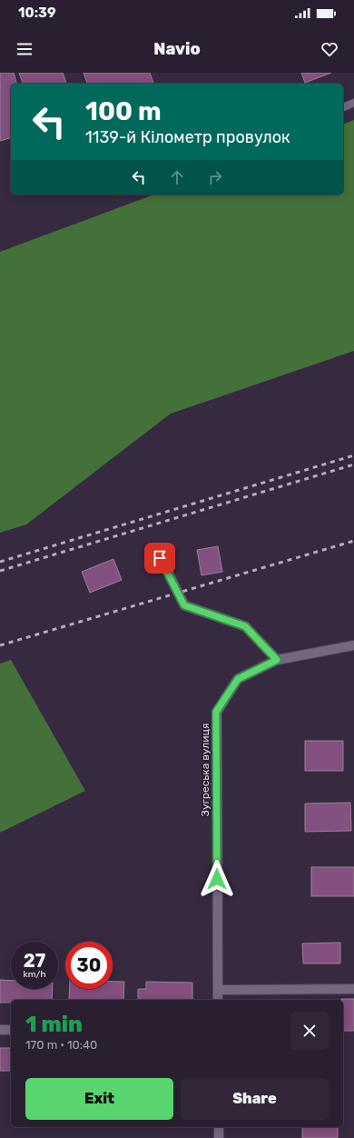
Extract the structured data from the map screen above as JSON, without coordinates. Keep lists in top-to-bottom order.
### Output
{
  "streets": {
    "street": ["Зугреська вулиця"]
  },
  "page": {
    "status": "10:39",
    "header": "Navio",
    "turn": ["100 m", "1139-й Кілометр провулок"],
    "speed": "27 km/h",
    "limit": "30",
    "heading": ["1 min", "170 m · 10:40"],
    "buttons": ["Exit", "Share"]
  }
}
